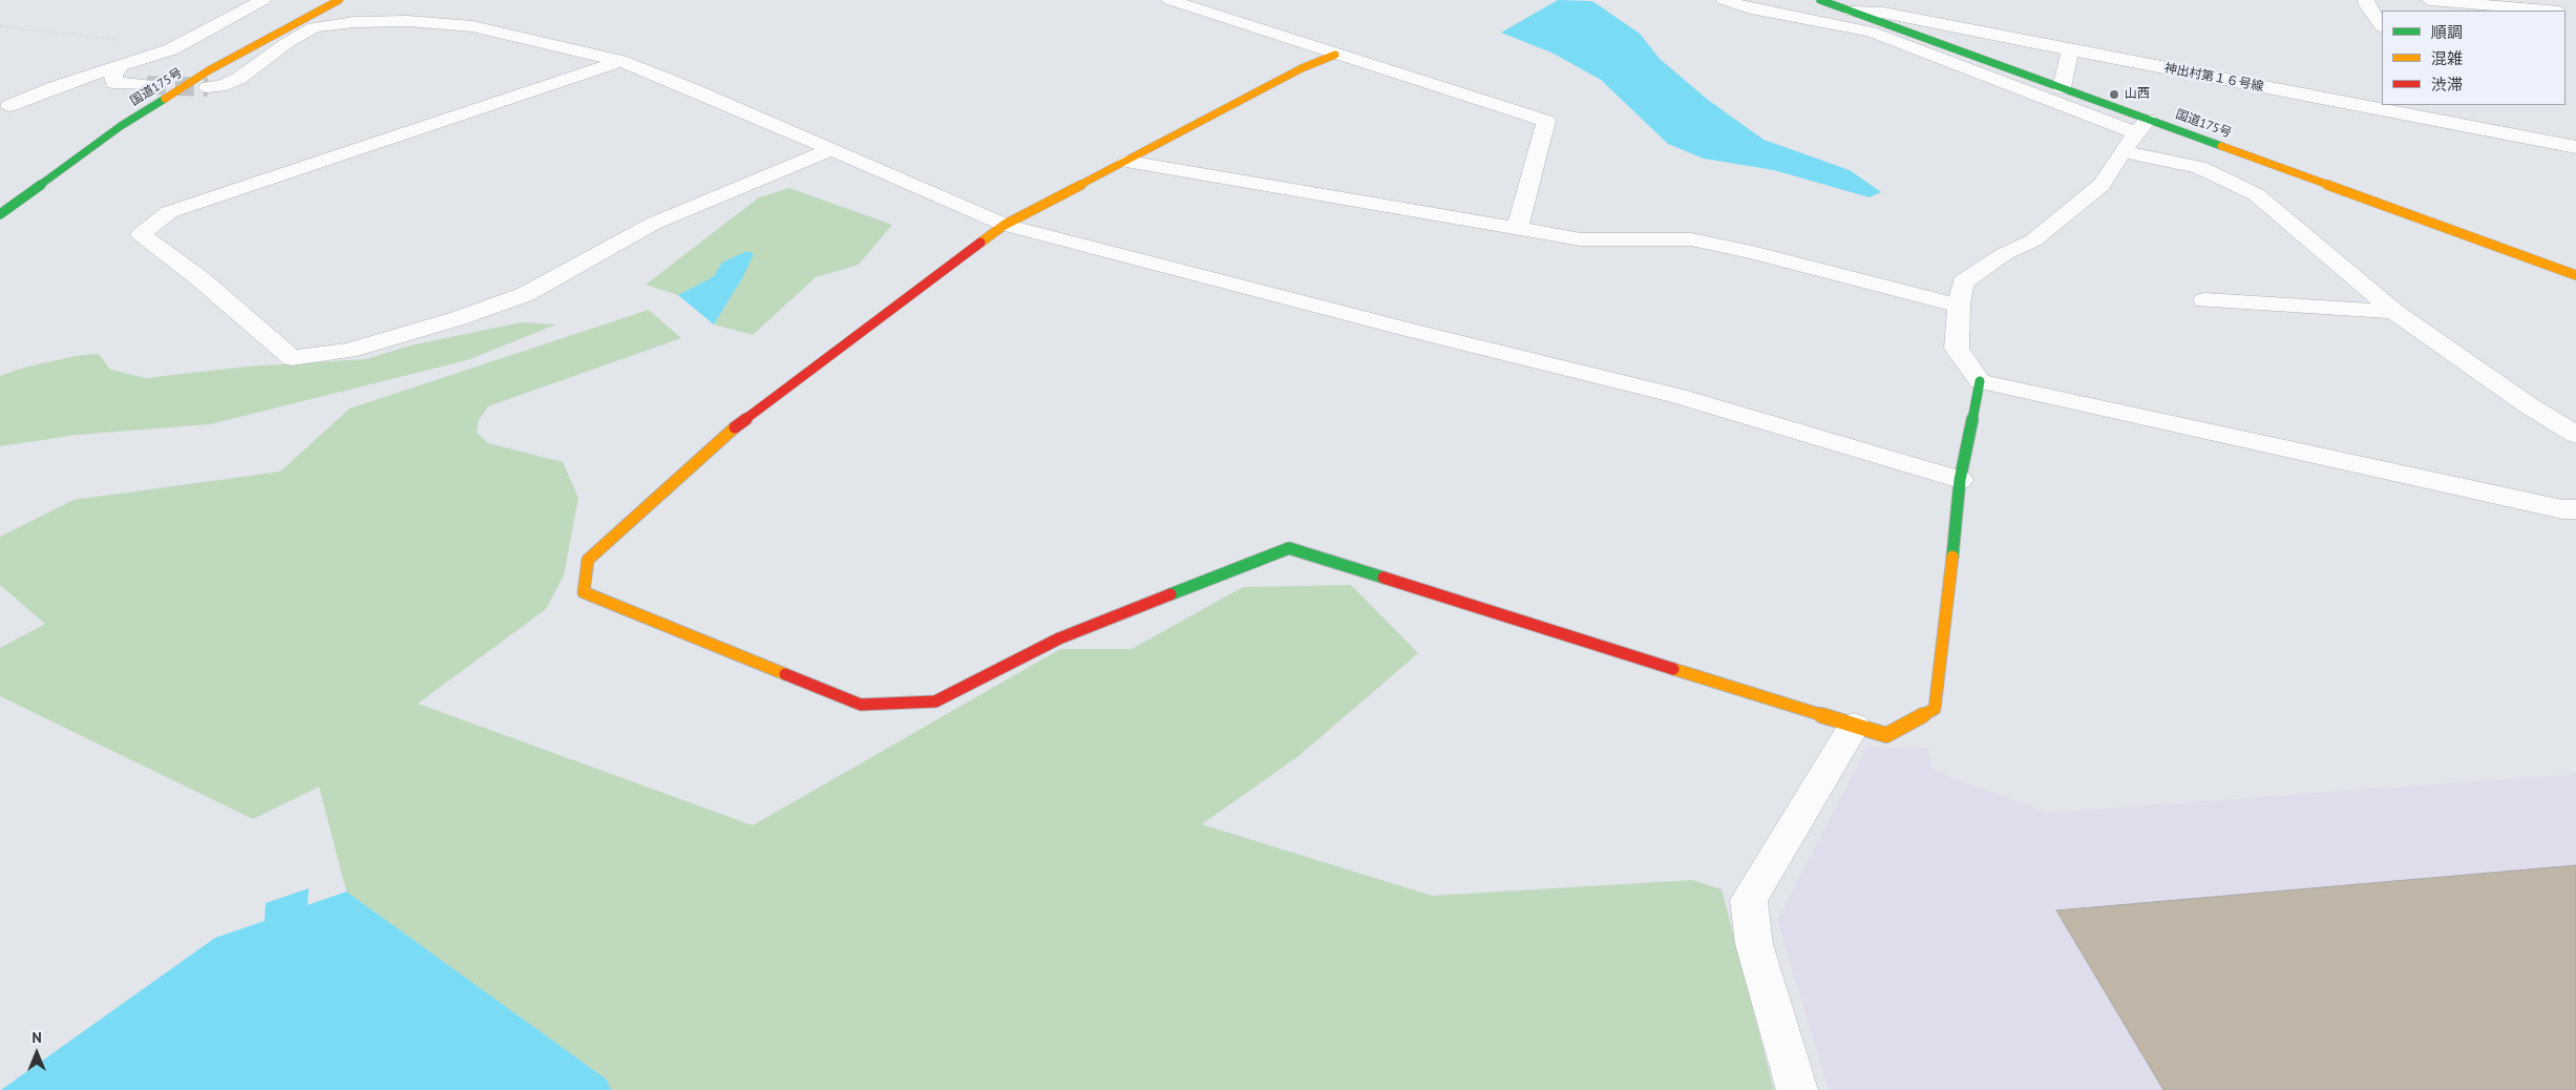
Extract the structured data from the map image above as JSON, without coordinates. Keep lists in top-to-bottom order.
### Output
{
  "streets": {
    "main road": ["国道175号"],
    "street": ["神出村第１６号線"]
  },
  "crossings": [
    ["神出村第１６号線", "国道175号"]
  ],
  "places": ["山西"],
  "legend": ["順調", "混雑", "渋滞"],
  "north": "top"
}
